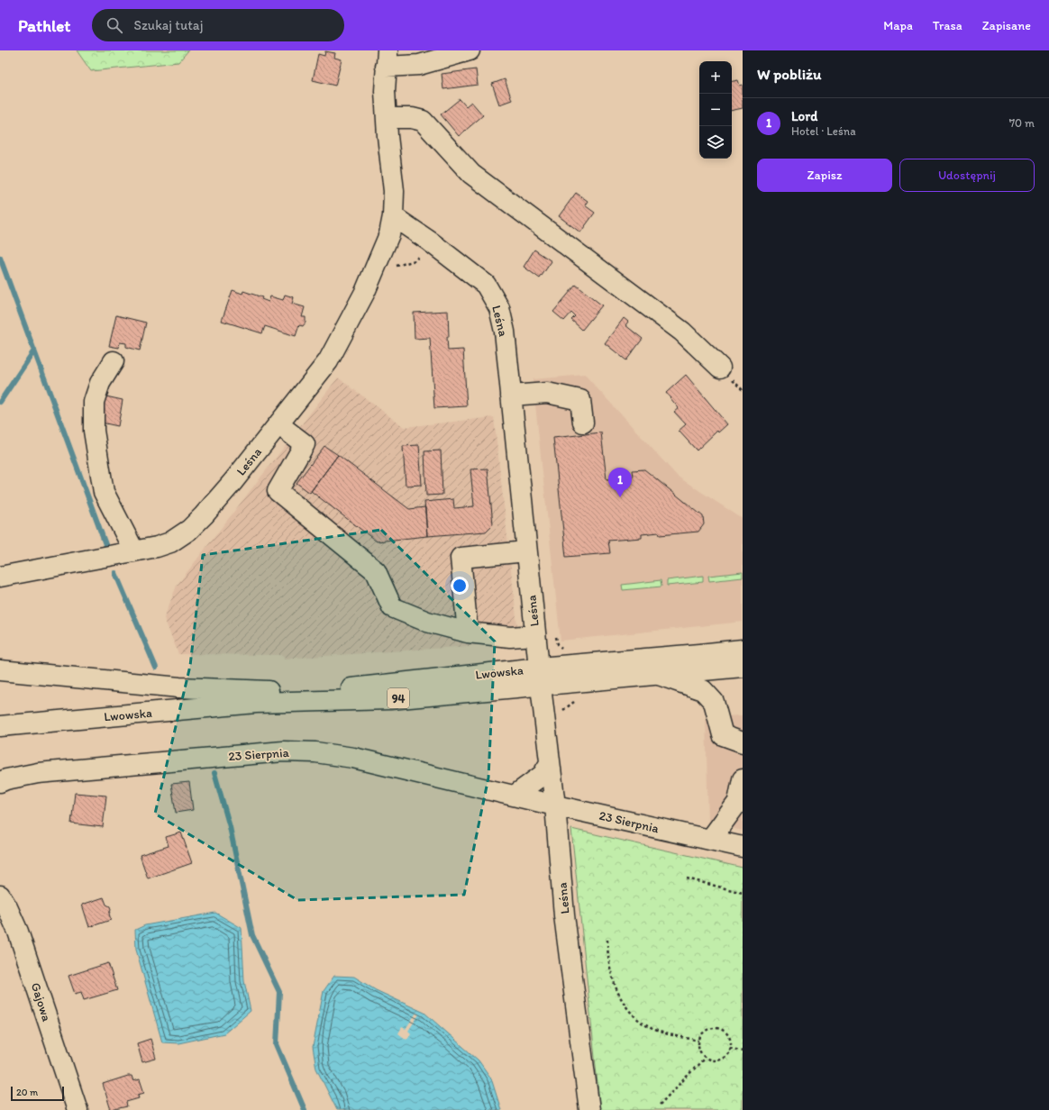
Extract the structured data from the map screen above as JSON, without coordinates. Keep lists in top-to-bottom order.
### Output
{
  "streets": {
    "street": [
      "Leśna",
      "Lwowska",
      "94",
      "23 Sierpnia",
      "Gajowa"
    ]
  },
  "crossings": [
    ["Leśna", "Lwowska"],
    ["Leśna", "23 Sierpnia"]
  ],
  "scale_bar": "20 m",
  "page": {
    "header": "Pathlet",
    "search": "Szukaj tutaj",
    "nav": ["Mapa", "Trasa", "Zapisane"],
    "heading": "W pobliżu",
    "map_buttons": ["+", "−"],
    "list": [
      {
        "mark": "1",
        "name": "Lord",
        "note": "Hotel · Leśna",
        "value": "70 m"
      }
    ],
    "buttons": ["Zapisz", "Udostępnij"],
    "pins": "1",
    "scale": "20 m"
  }
}
